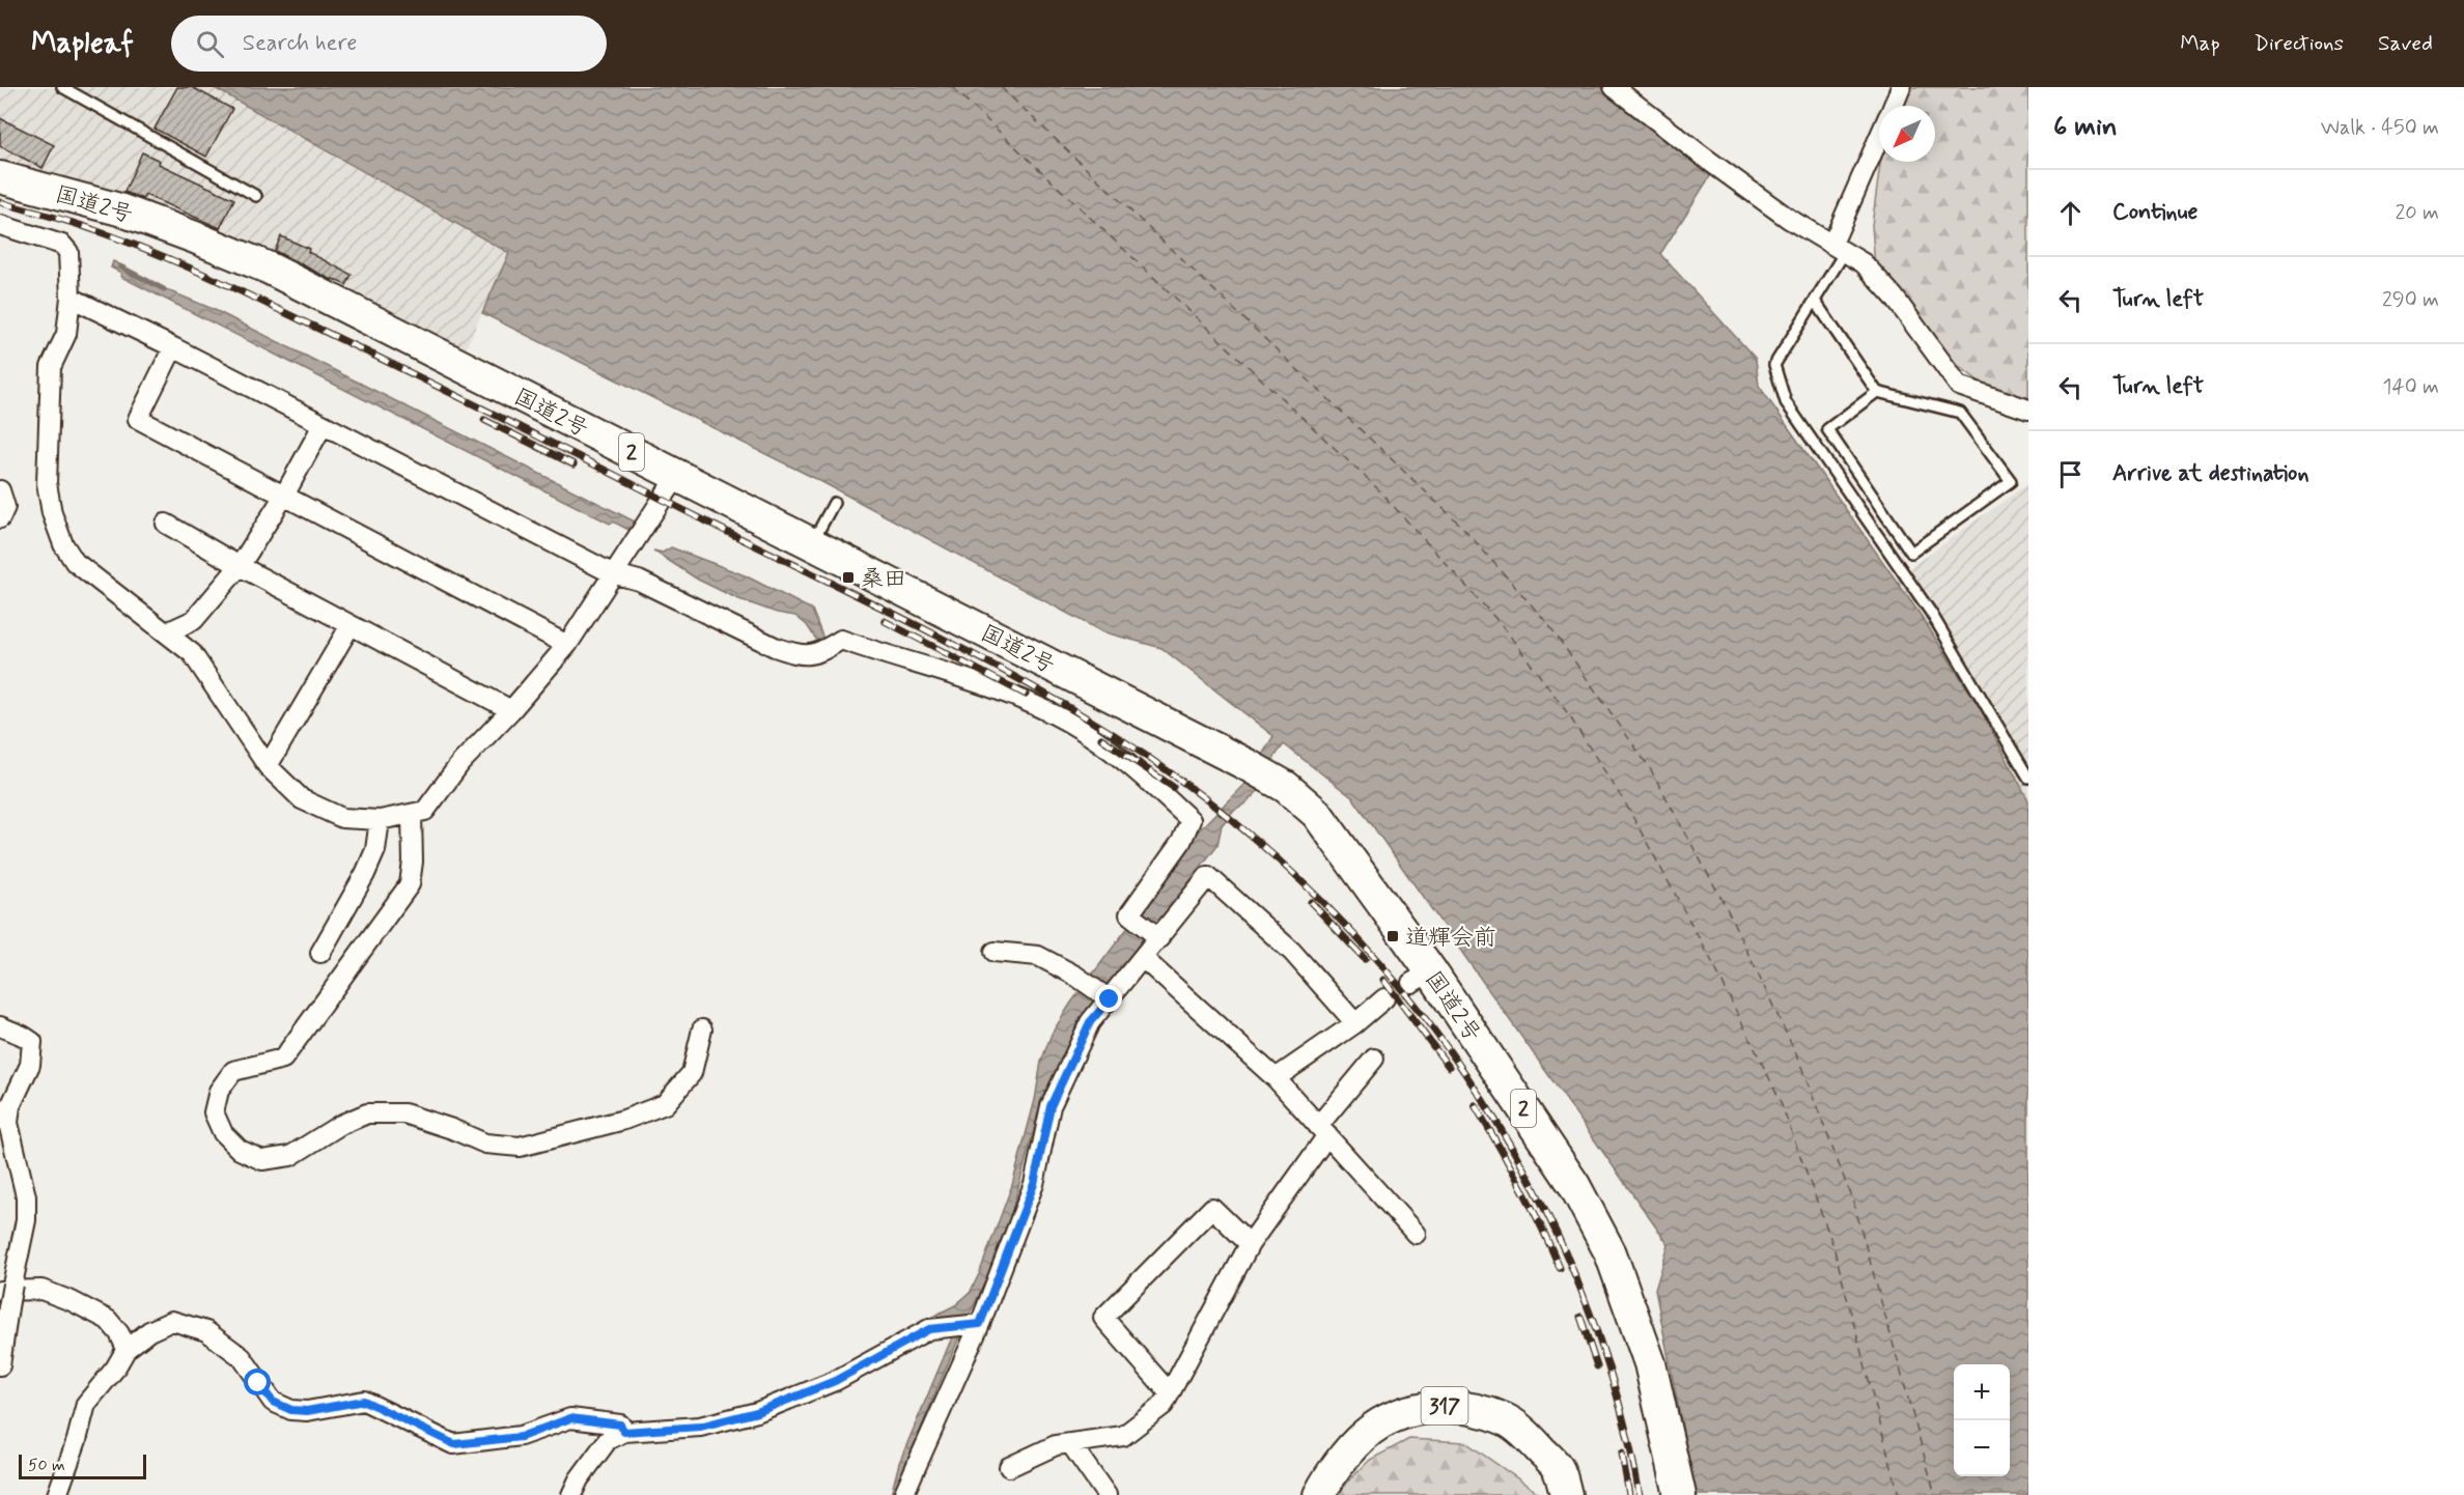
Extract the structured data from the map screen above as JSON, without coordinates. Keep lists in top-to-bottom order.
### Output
{
  "streets": {
    "highway": ["国道2号", "2", "317"]
  },
  "places": {
    "transit": ["桑田", "道輝会前"]
  },
  "scale_bar": "50 m",
  "north": "bottom left",
  "page": {
    "header": "Mapleaf",
    "search": "Search here",
    "nav": ["Map", "Directions", "Saved"],
    "heading": ["6 min", "Walk · 450 m"],
    "list": [
      ["Continue", "20 m"],
      ["Turn left", "290 m"],
      ["Turn left", "140 m"],
      "Arrive at destination"
    ],
    "map_buttons": ["+", "−"],
    "scale": "50 m"
  }
}
